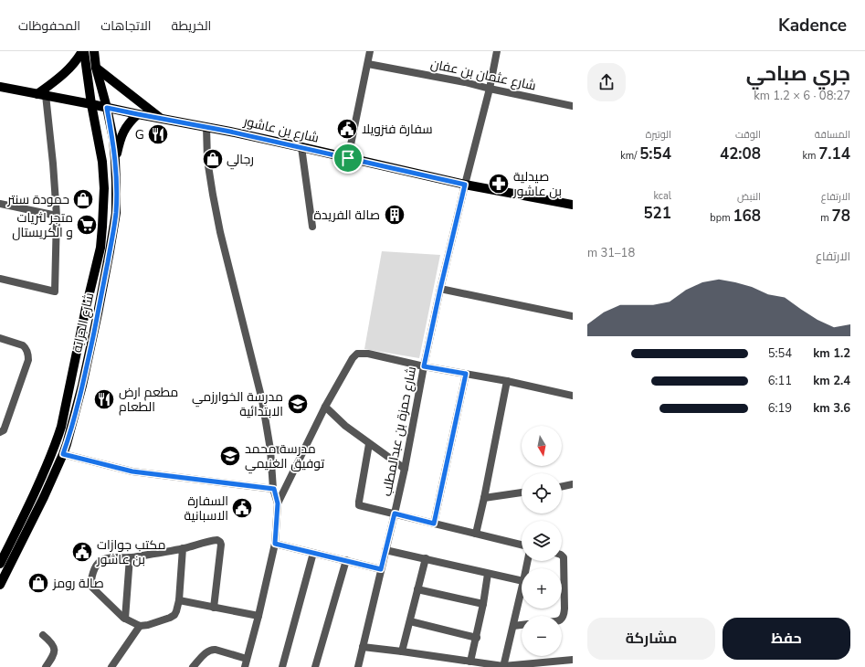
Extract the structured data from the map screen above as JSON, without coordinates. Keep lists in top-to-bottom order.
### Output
{
  "streets": {
    "main road": ["شارع بن عاشور", "شارع الجرابة"],
    "street": ["شارع عثمان بن عفان", "شارع حمزة بن عبدالمطلب"]
  },
  "crossings": [
    ["شارع عثمان بن عفان", "شارع حمزة بن عبدالمطلب"],
    ["شارع بن عاشور", "شارع الجرابة"],
    ["شارع بن عاشور", "شارع حمزة بن عبدالمطلب"]
  ],
  "places": {
    "public building": ["سفارة فنزويلا", "السفارة الاسبانية", "مكتب جوازات بن عاشور"],
    "restaurant": ["G", "مطعم ارض الطعام"],
    "shop": ["رجالي", "حمودة سنتر", "صالة رومز"],
    "pharmacy": ["صيدلية بن عاشور"],
    "building": ["صالة الفريدة"],
    "supermarket": ["متجر لثريات و الكريستال"],
    "school or university": ["مدرسة الخوارزمي الابتدائية", "مدرسة محمد توفيق الغنيمي"]
  },
  "north": "bottom",
  "page": {
    "header": "Kadence",
    "nav": ["الخريطة", "الاتجاهات", "المحفوظات"],
    "heading": ["جري صباحي", "08:27 · 6 × 1.2 km"],
    "stats": [
      ["المسافة", "7.14 km"],
      ["الوقت", "42:08"],
      ["الوتيرة", "5:54 /km"],
      ["الارتفاع", "78 m"],
      ["النبض", "168 bpm"],
      ["kcal", "521"]
    ],
    "chart": ["الارتفاع", "18–31 m"],
    "list": [
      {
        "name": "1.2 km",
        "note": "5:54"
      },
      {
        "name": "2.4 km",
        "note": "6:11"
      },
      {
        "name": "3.6 km",
        "note": "6:19"
      }
    ],
    "map_buttons": ["+", "−"],
    "buttons": ["حفظ", "مشاركة"]
  }
}
